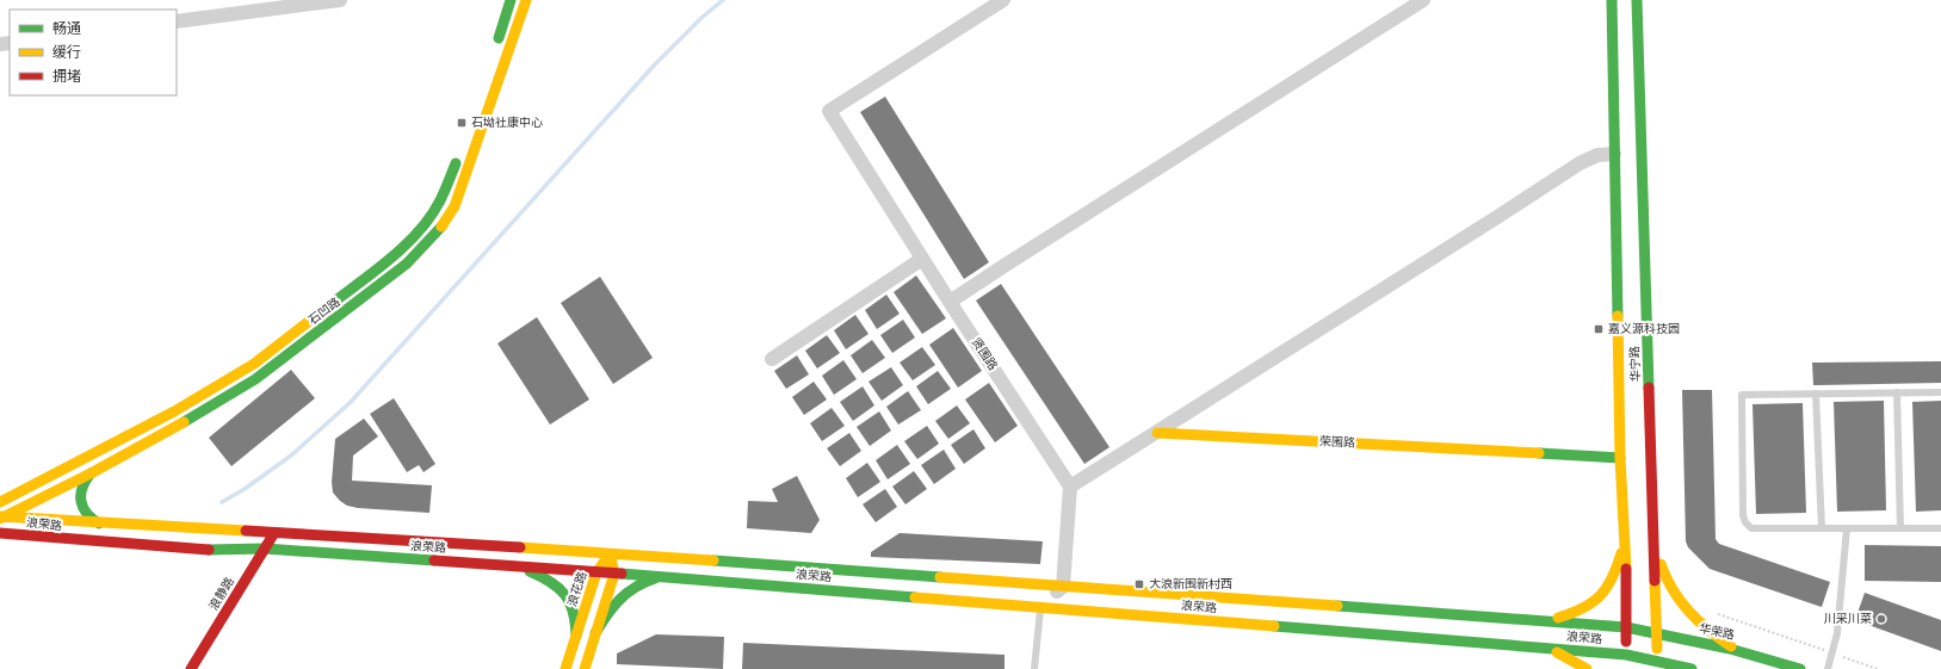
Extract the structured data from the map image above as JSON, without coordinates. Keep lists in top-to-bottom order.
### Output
{
  "streets": {
    "main road": [
      "石凹路",
      "华宁路",
      "荣围路",
      "浪荣路",
      "浪花路",
      "浪静路",
      "华荣路"
    ],
    "street": ["贤围路"]
  },
  "crossings": [
    ["石凹路", "浪荣路"],
    ["华宁路", "荣围路"],
    ["华宁路", "浪荣路"],
    ["华宁路", "华荣路"],
    ["浪荣路", "浪花路"],
    ["浪荣路", "浪静路"],
    ["浪荣路", "华荣路"]
  ],
  "places": {
    "transit": ["石坳社康中心", "嘉义源科技园", "大浪新围新村西"],
    "other": ["川采川菜"]
  },
  "legend": ["畅通", "缓行", "拥堵"]
}
